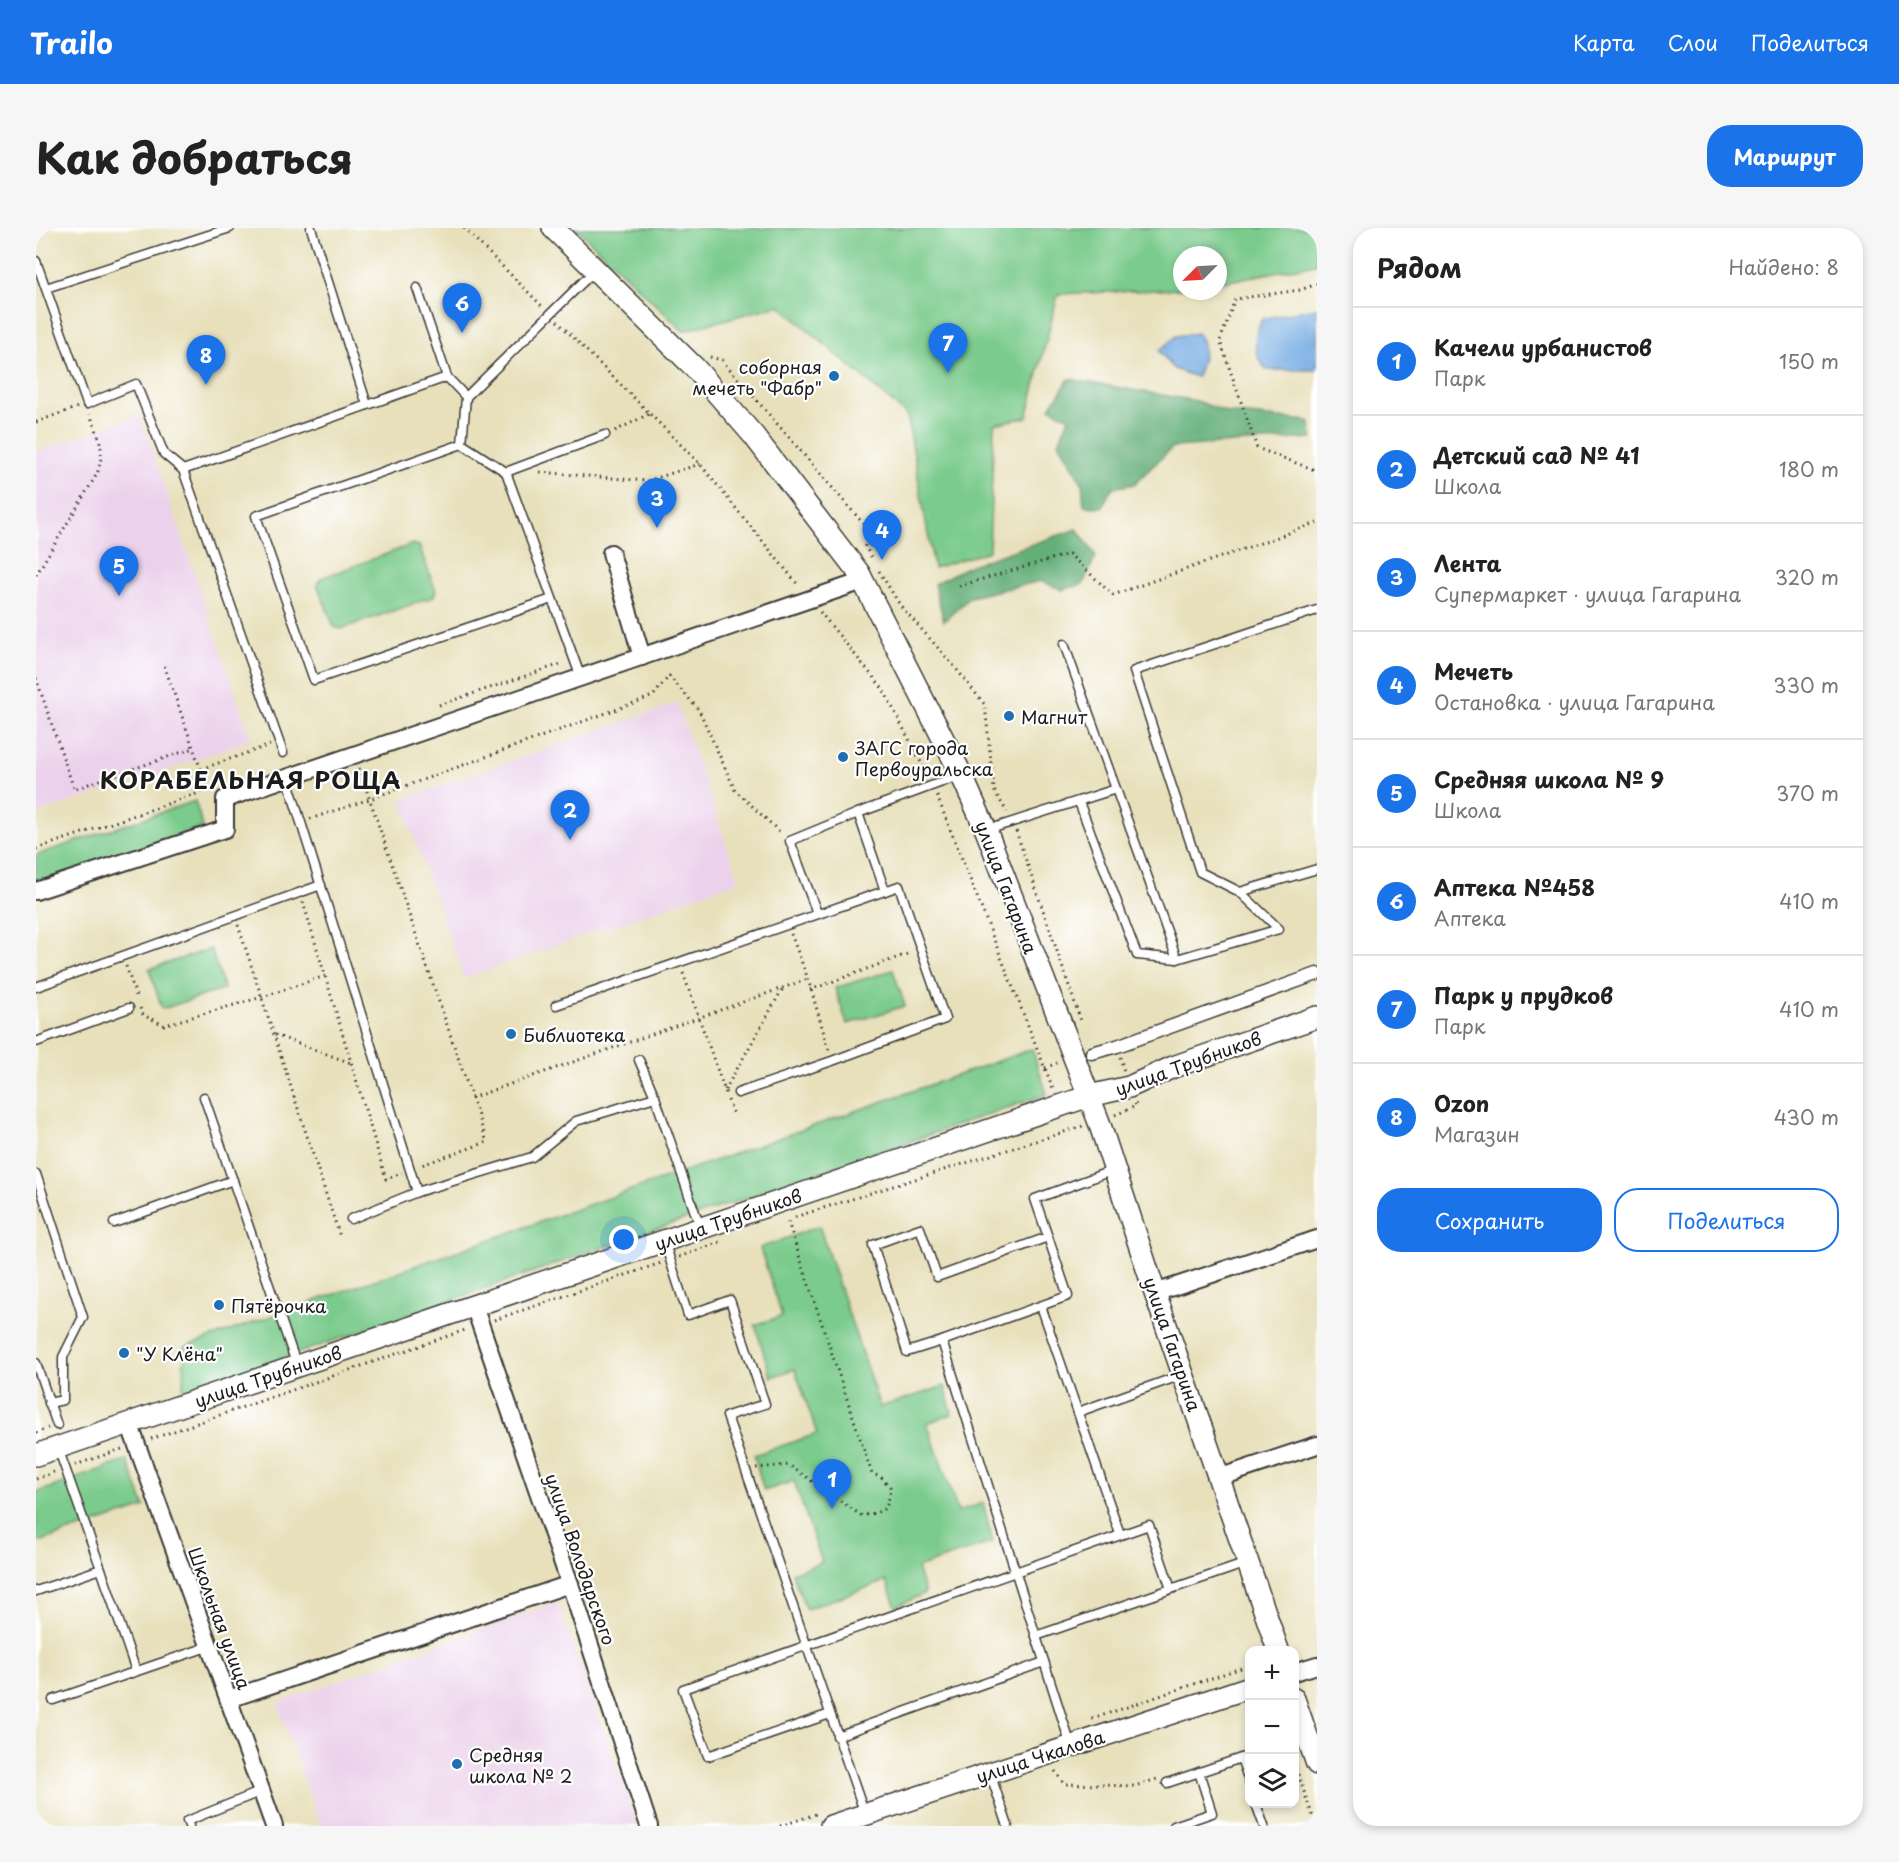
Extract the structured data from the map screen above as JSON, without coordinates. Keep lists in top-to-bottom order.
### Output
{
  "streets": {
    "street": [
      "улица Гагарина",
      "улица Трубников",
      "улица Володарского",
      "Школьная улица",
      "улица Чкалова"
    ]
  },
  "crossings": [
    ["улица Гагарина", "улица Трубников"],
    ["улица Трубников", "улица Володарского"],
    ["улица Трубников", "Школьная улица"]
  ],
  "districts": ["КОРАБЕЛЬНАЯ РОЩА"],
  "places": [
    "соборная мечеть \"Фабр\"",
    "Магнит",
    "ЗАГС города Первоуральска",
    "Библиотека",
    "Пятёрочка",
    "\"У Клёна\"",
    "Средняя школа № 2"
  ],
  "north": "bottom left",
  "page": {
    "header": "Trailo",
    "nav": ["Карта", "Слои", "Поделиться"],
    "title": "Как добраться",
    "buttons": [
      "Маршрут",
      ["Сохранить", "Поделиться"]
    ],
    "heading": ["Рядом", "Найдено: 8"],
    "pins": [
      "6",
      "7",
      "8",
      "3",
      "4",
      "5",
      "2",
      "1"
    ],
    "list": [
      {
        "mark": "1",
        "name": "Качели урбанистов",
        "note": "Парк",
        "value": "150 m"
      },
      {
        "mark": "2",
        "name": "Детский сад № 41",
        "note": "Школа",
        "value": "180 m"
      },
      {
        "mark": "3",
        "name": "Лента",
        "note": "Супермаркет · улица Гагарина",
        "value": "320 m"
      },
      {
        "mark": "4",
        "name": "Мечеть",
        "note": "Остановка · улица Гагарина",
        "value": "330 m"
      },
      {
        "mark": "5",
        "name": "Средняя школа № 9",
        "note": "Школа",
        "value": "370 m"
      },
      {
        "mark": "6",
        "name": "Аптека №458",
        "note": "Аптека",
        "value": "410 m"
      },
      {
        "mark": "7",
        "name": "Парк у прудков",
        "note": "Парк",
        "value": "410 m"
      },
      {
        "mark": "8",
        "name": "Ozon",
        "note": "Магазин",
        "value": "430 m"
      }
    ],
    "map_buttons": ["+", "−"]
  }
}
